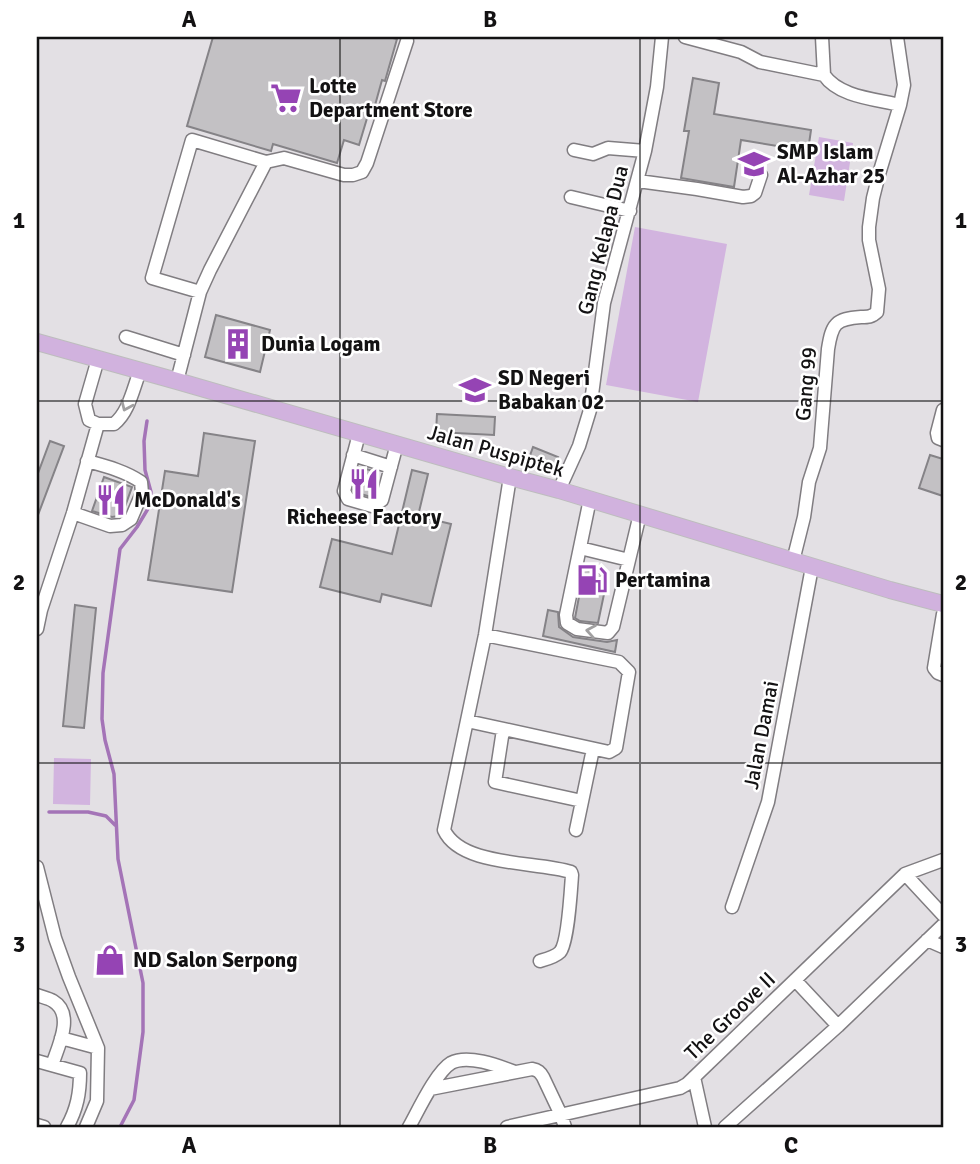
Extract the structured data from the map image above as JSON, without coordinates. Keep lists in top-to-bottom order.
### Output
{
  "streets": {
    "main road": ["Jalan Puspiptek"],
    "street": [
      "Gang Kelapa Dua",
      "Gang 99",
      "Jalan Damai",
      "The Groove II"
    ]
  },
  "crossings": [
    ["Gang Kelapa Dua", "Jalan Puspiptek"],
    ["Gang 99", "Jalan Puspiptek"],
    ["Jalan Puspiptek", "Jalan Damai"]
  ],
  "places": {
    "supermarket": ["Lotte Department Store"],
    "school or university": ["SMP Islam Al-Azhar 25", "SD Negeri Babakan 02"],
    "building": ["Dunia Logam"],
    "restaurant": ["Richeese Factory", "McDonald's"],
    "fuel station": ["Pertamina"],
    "shop": ["ND Salon Serpong"]
  },
  "grid": {
    "columns": ["A", "B", "C"],
    "rows": ["1", "2", "3"]
  }
}
